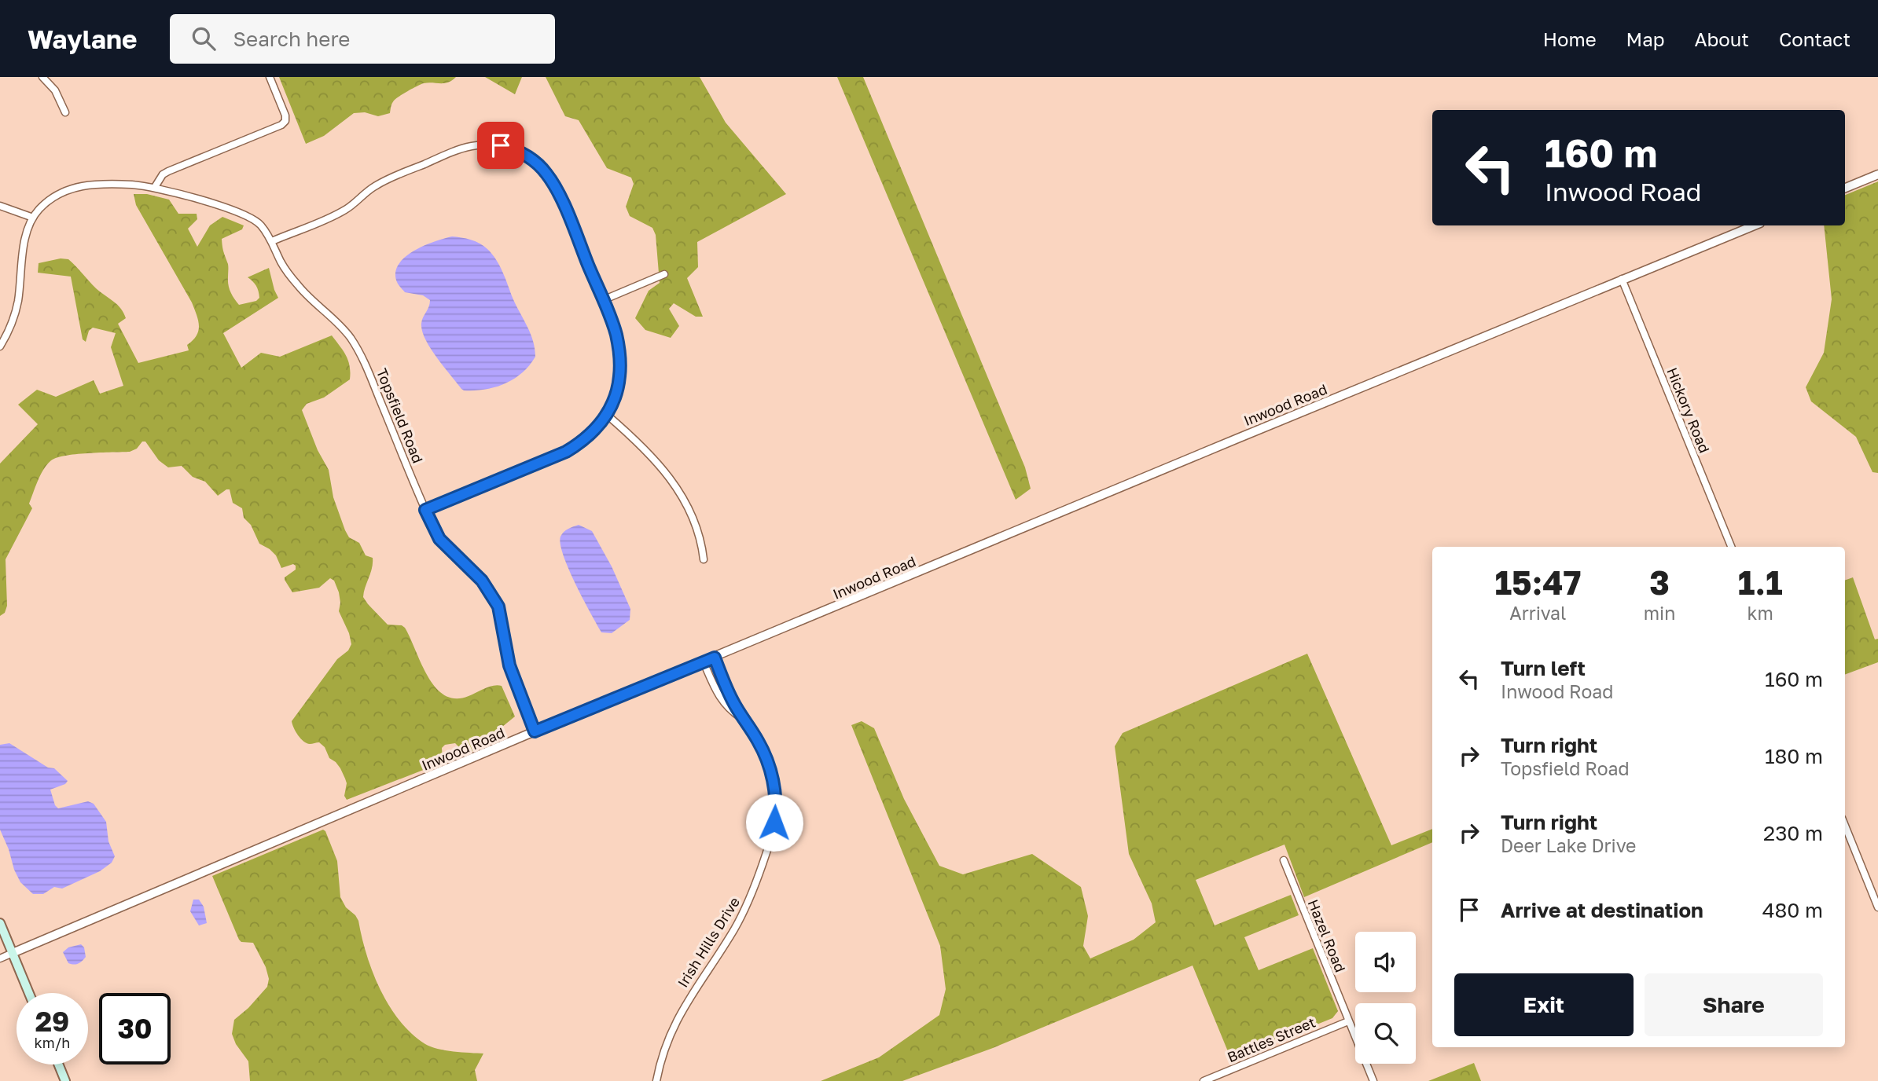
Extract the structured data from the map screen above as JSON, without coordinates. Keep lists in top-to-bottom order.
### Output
{
  "streets": {
    "street": [
      "Inwood Road",
      "Hickory Road",
      "Topsfield Road",
      "Hazel Road",
      "Irish Hills Drive",
      "Battles Street"
    ]
  },
  "crossings": [
    ["Inwood Road", "Hickory Road"],
    ["Inwood Road", "Topsfield Road"],
    ["Inwood Road", "Irish Hills Drive"],
    ["Hazel Road", "Battles Street"]
  ],
  "page": {
    "header": "Waylane",
    "search": "Search here",
    "nav": [
      "Home",
      "Map",
      "About",
      "Contact"
    ],
    "turn": ["160 m", "Inwood Road"],
    "eta": [
      "15:47",
      "Arrival",
      "3",
      "min",
      "1.1",
      "km"
    ],
    "list": [
      {
        "name": "Turn left",
        "note": "Inwood Road",
        "value": "160 m"
      },
      {
        "name": "Turn right",
        "note": "Topsfield Road",
        "value": "180 m"
      },
      {
        "name": "Turn right",
        "note": "Deer Lake Drive",
        "value": "230 m"
      },
      {
        "name": "Arrive at destination",
        "value": "480 m"
      }
    ],
    "buttons": ["Exit", "Share"],
    "speed": "29 km/h",
    "limit": "30"
  }
}
